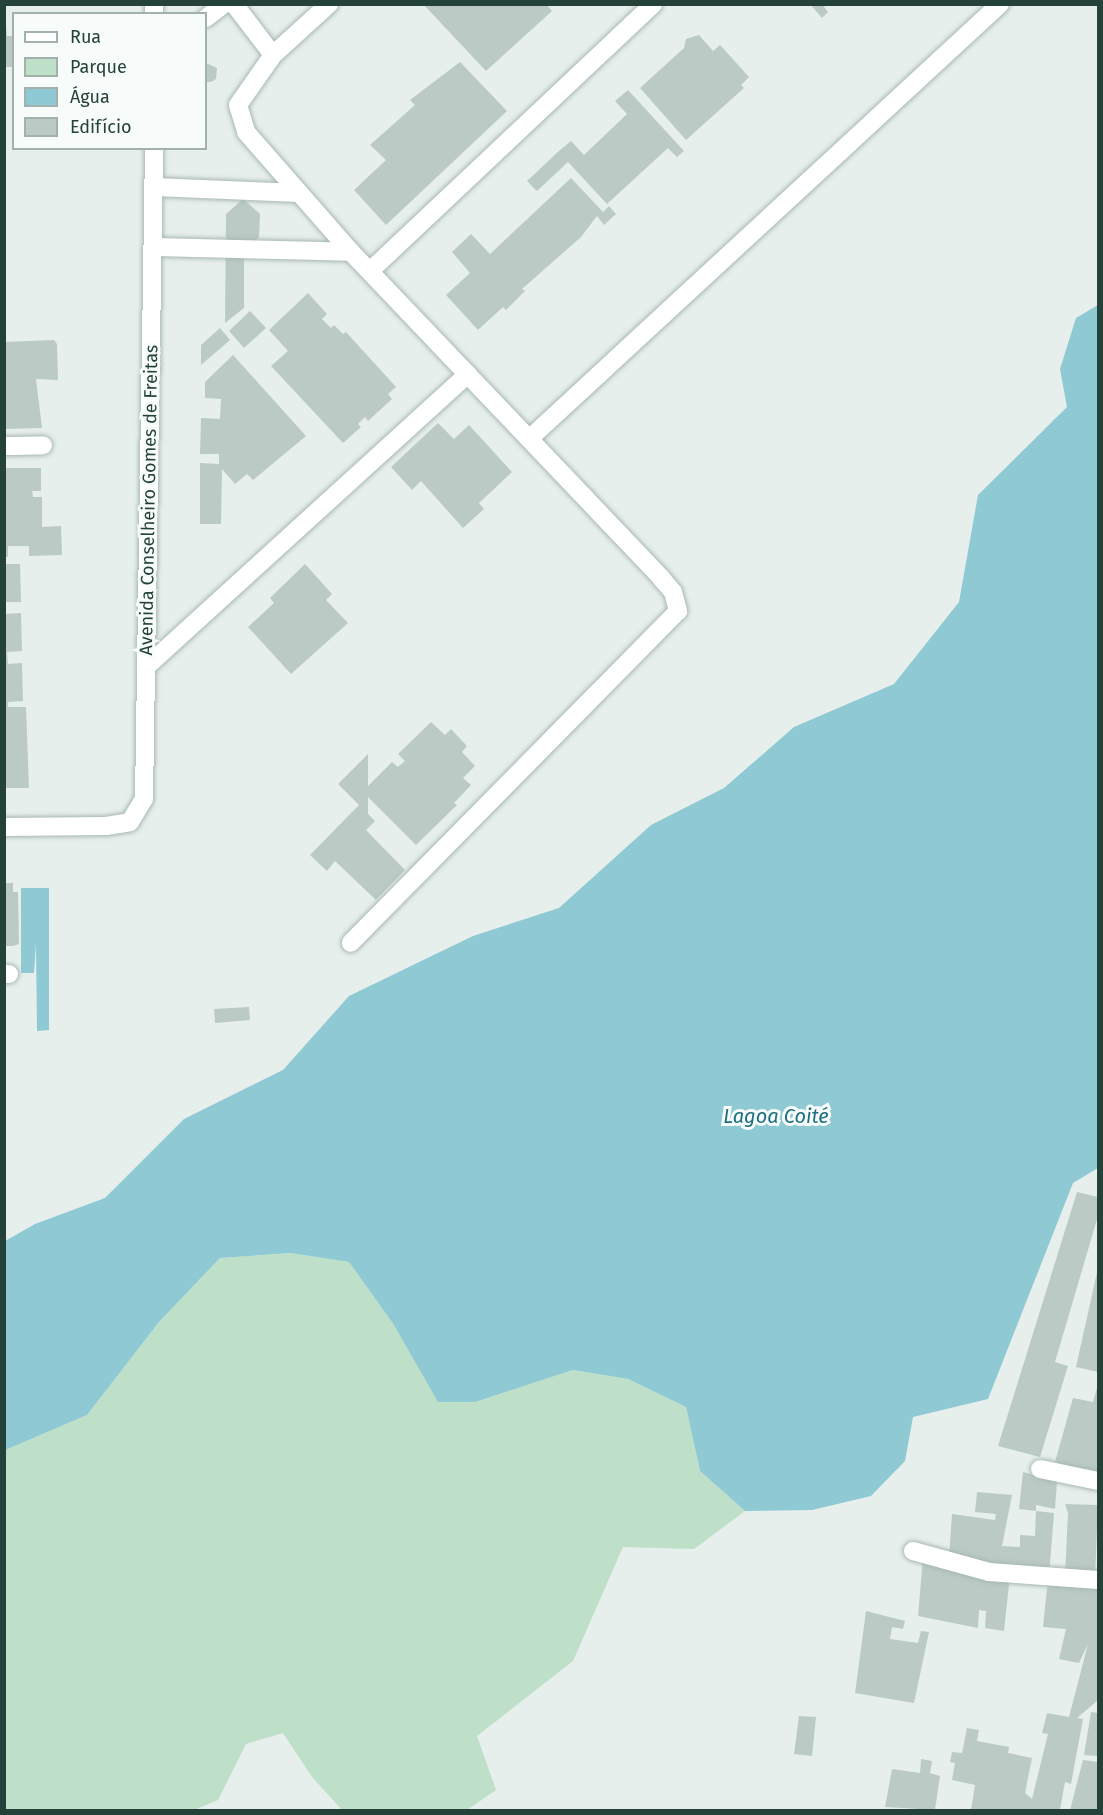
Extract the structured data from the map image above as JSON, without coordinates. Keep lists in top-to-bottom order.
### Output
{
  "streets": {
    "street": ["Avenida Conselheiro Gomes de Freitas"]
  },
  "water": ["Lagoa Coité"],
  "legend": [
    "Rua",
    "Parque",
    "Água",
    "Edifício"
  ]
}
